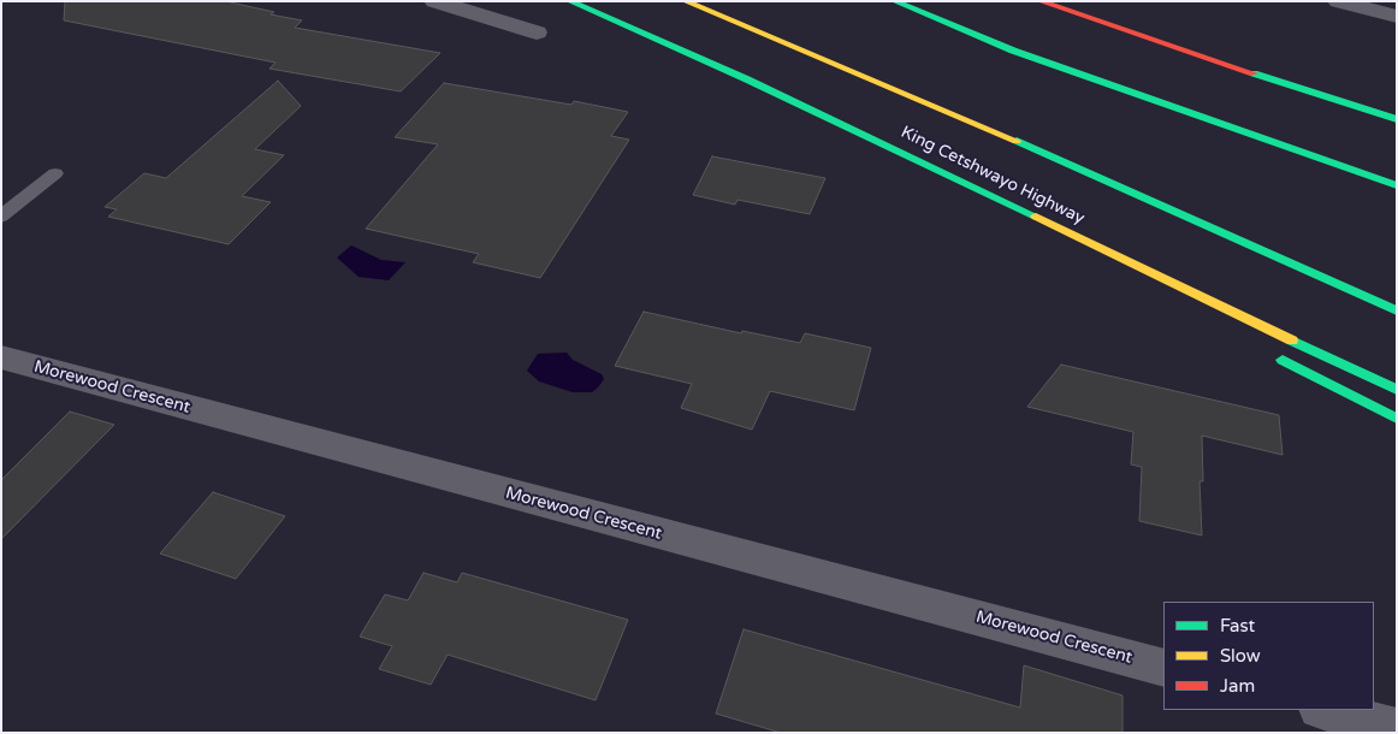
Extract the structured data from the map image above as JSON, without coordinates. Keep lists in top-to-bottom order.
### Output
{
  "streets": {
    "highway": ["King Cetshwayo Highway"],
    "street": ["Morewood Crescent"]
  },
  "legend": ["Fast", "Slow", "Jam"]
}
